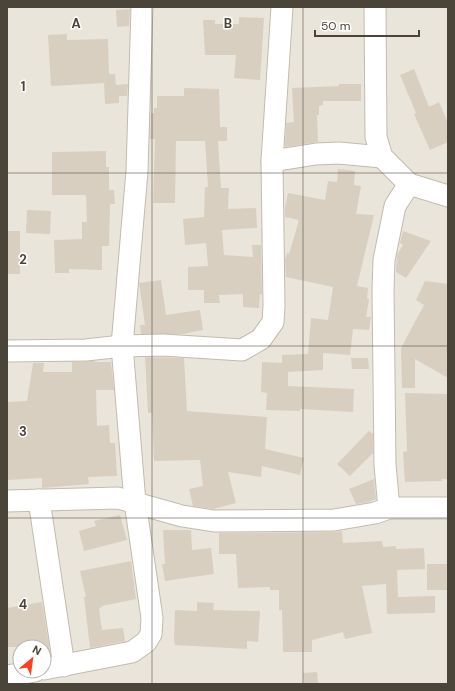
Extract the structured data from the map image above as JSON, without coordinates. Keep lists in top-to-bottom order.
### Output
{
  "scale_bar": "50 m",
  "north": "top right",
  "grid": {
    "columns": ["A", "B"],
    "rows": [
      "1",
      "2",
      "3",
      "4"
    ]
  }
}
